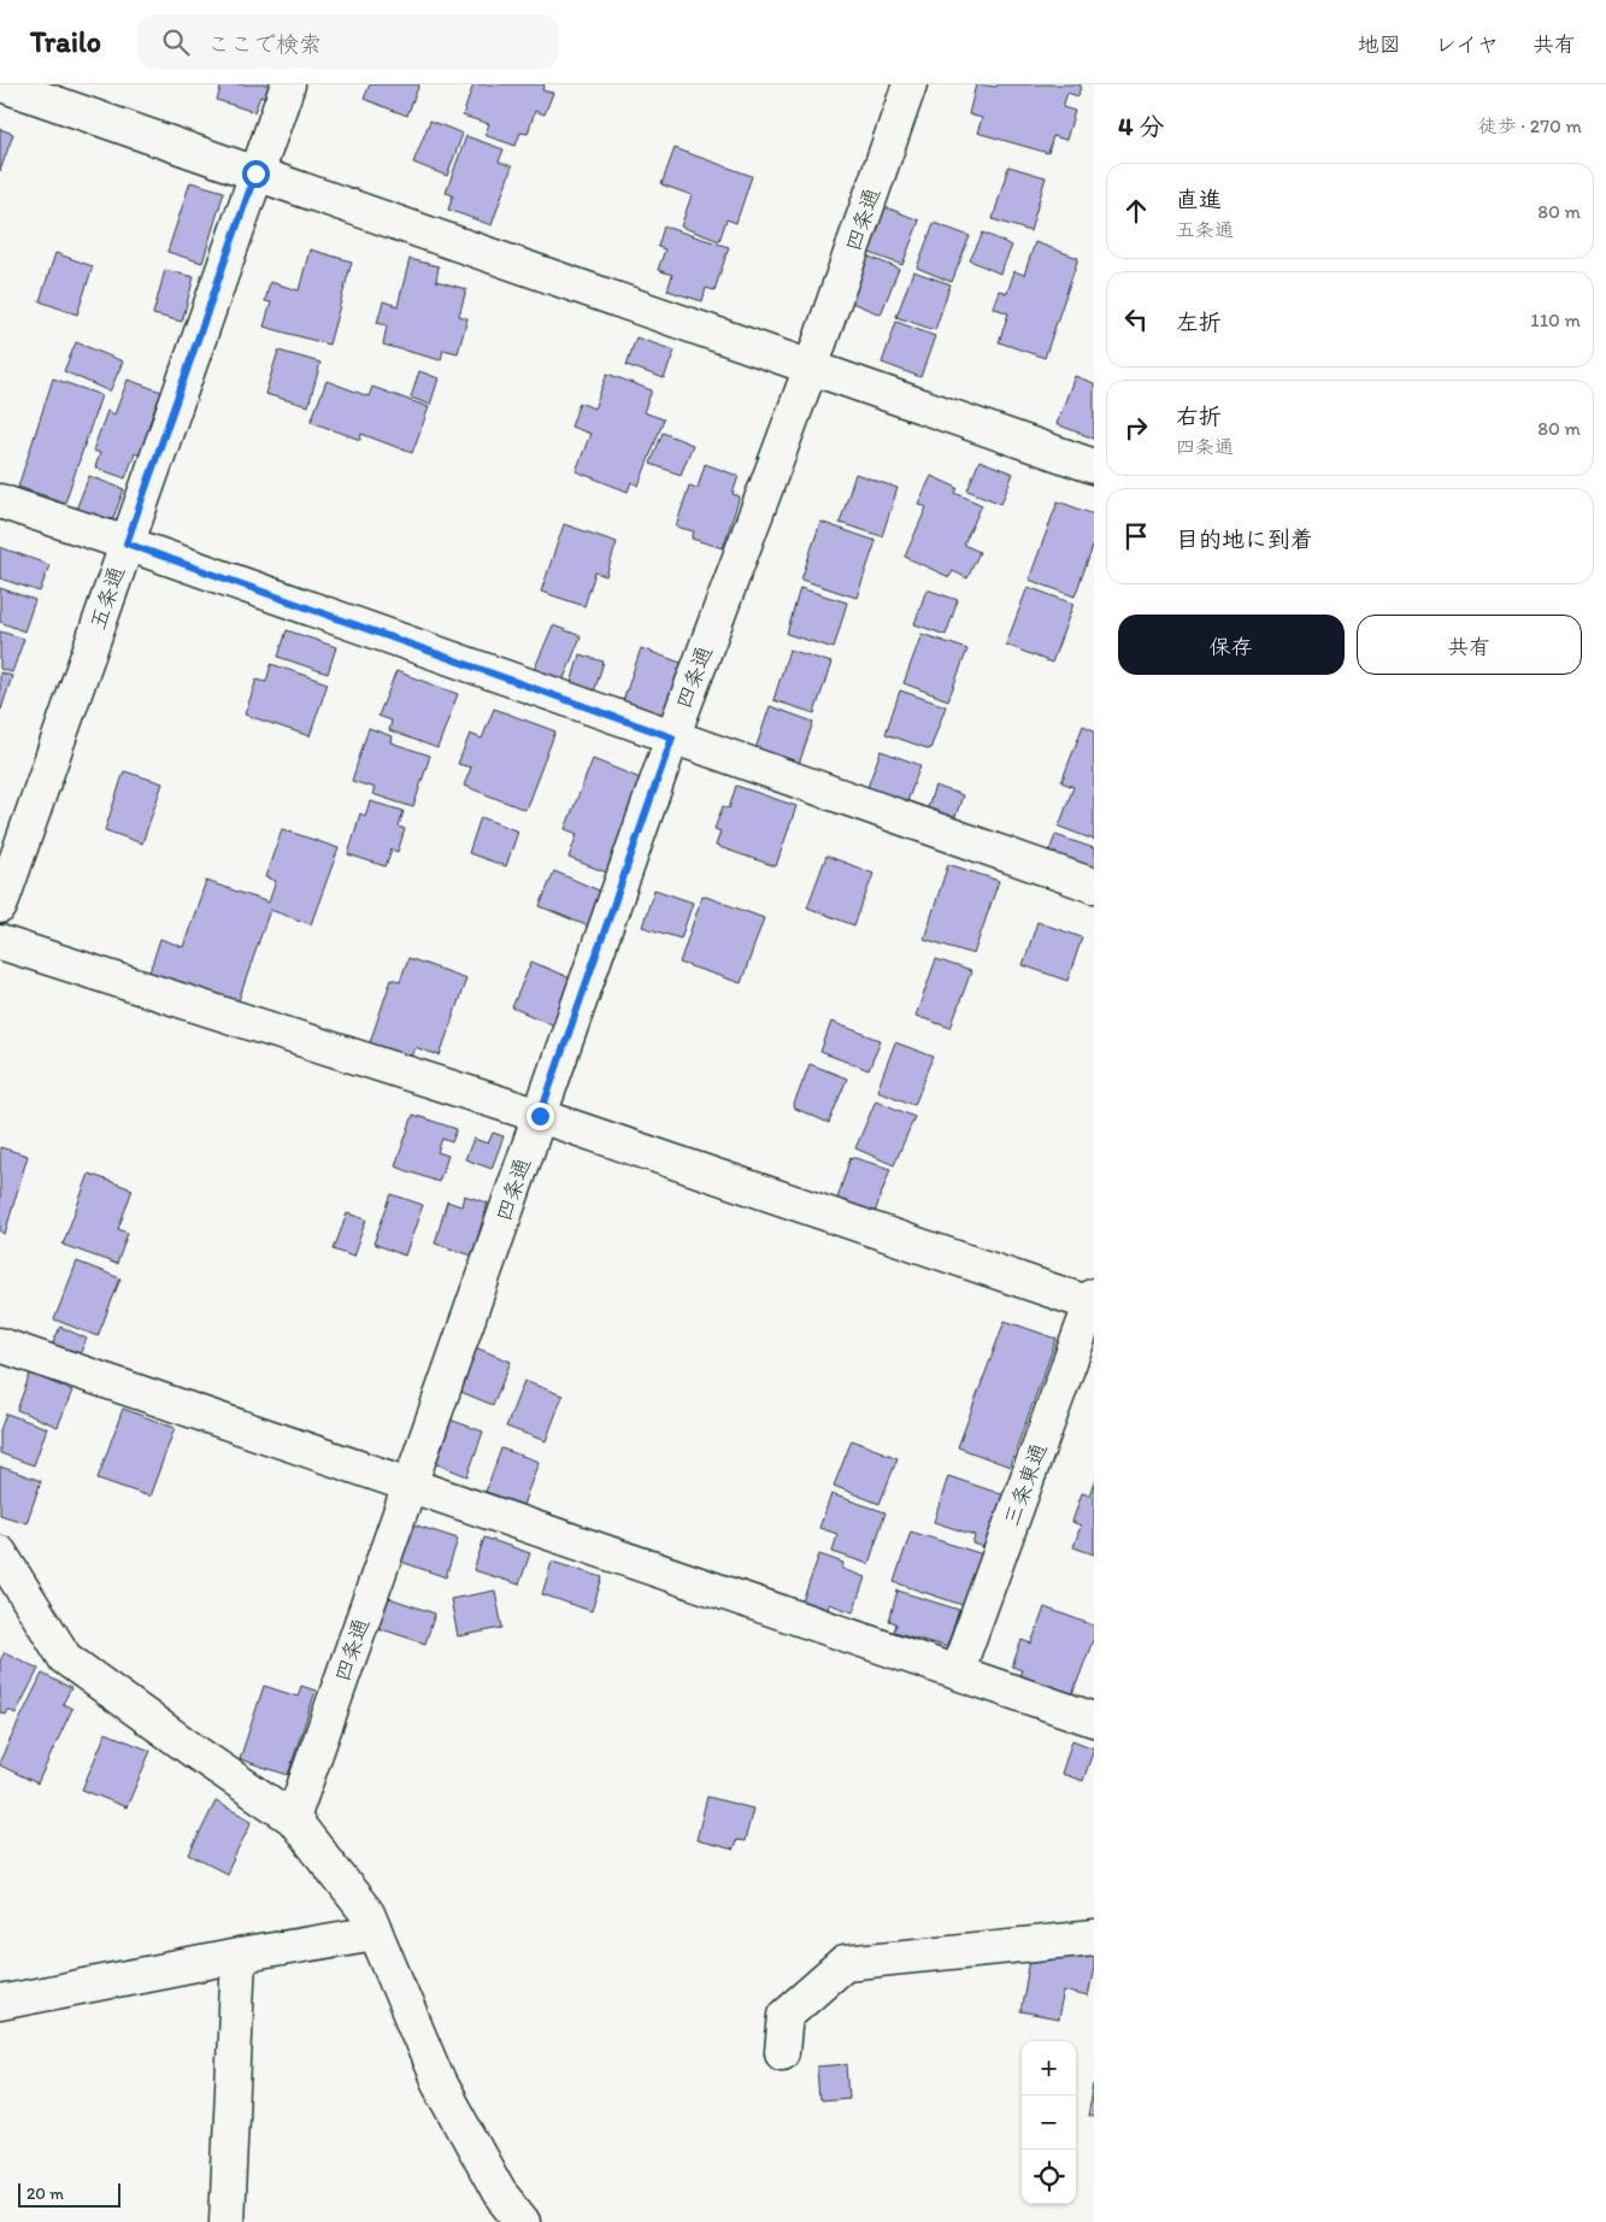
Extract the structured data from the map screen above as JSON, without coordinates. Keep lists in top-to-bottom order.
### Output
{
  "streets": {
    "street": ["四条通", "五条通", "三条東通"]
  },
  "scale_bar": "20 m",
  "page": {
    "header": "Trailo",
    "search": "ここで検索",
    "nav": ["地図", "レイヤ", "共有"],
    "heading": ["4 分", "徒歩 · 270 m"],
    "list": [
      ["直進", "五条通", "80 m"],
      ["左折", "110 m"],
      ["右折", "四条通", "80 m"],
      "目的地に到着"
    ],
    "buttons": ["保存", "共有"],
    "map_buttons": ["+", "−"],
    "scale": "20 m"
  }
}
